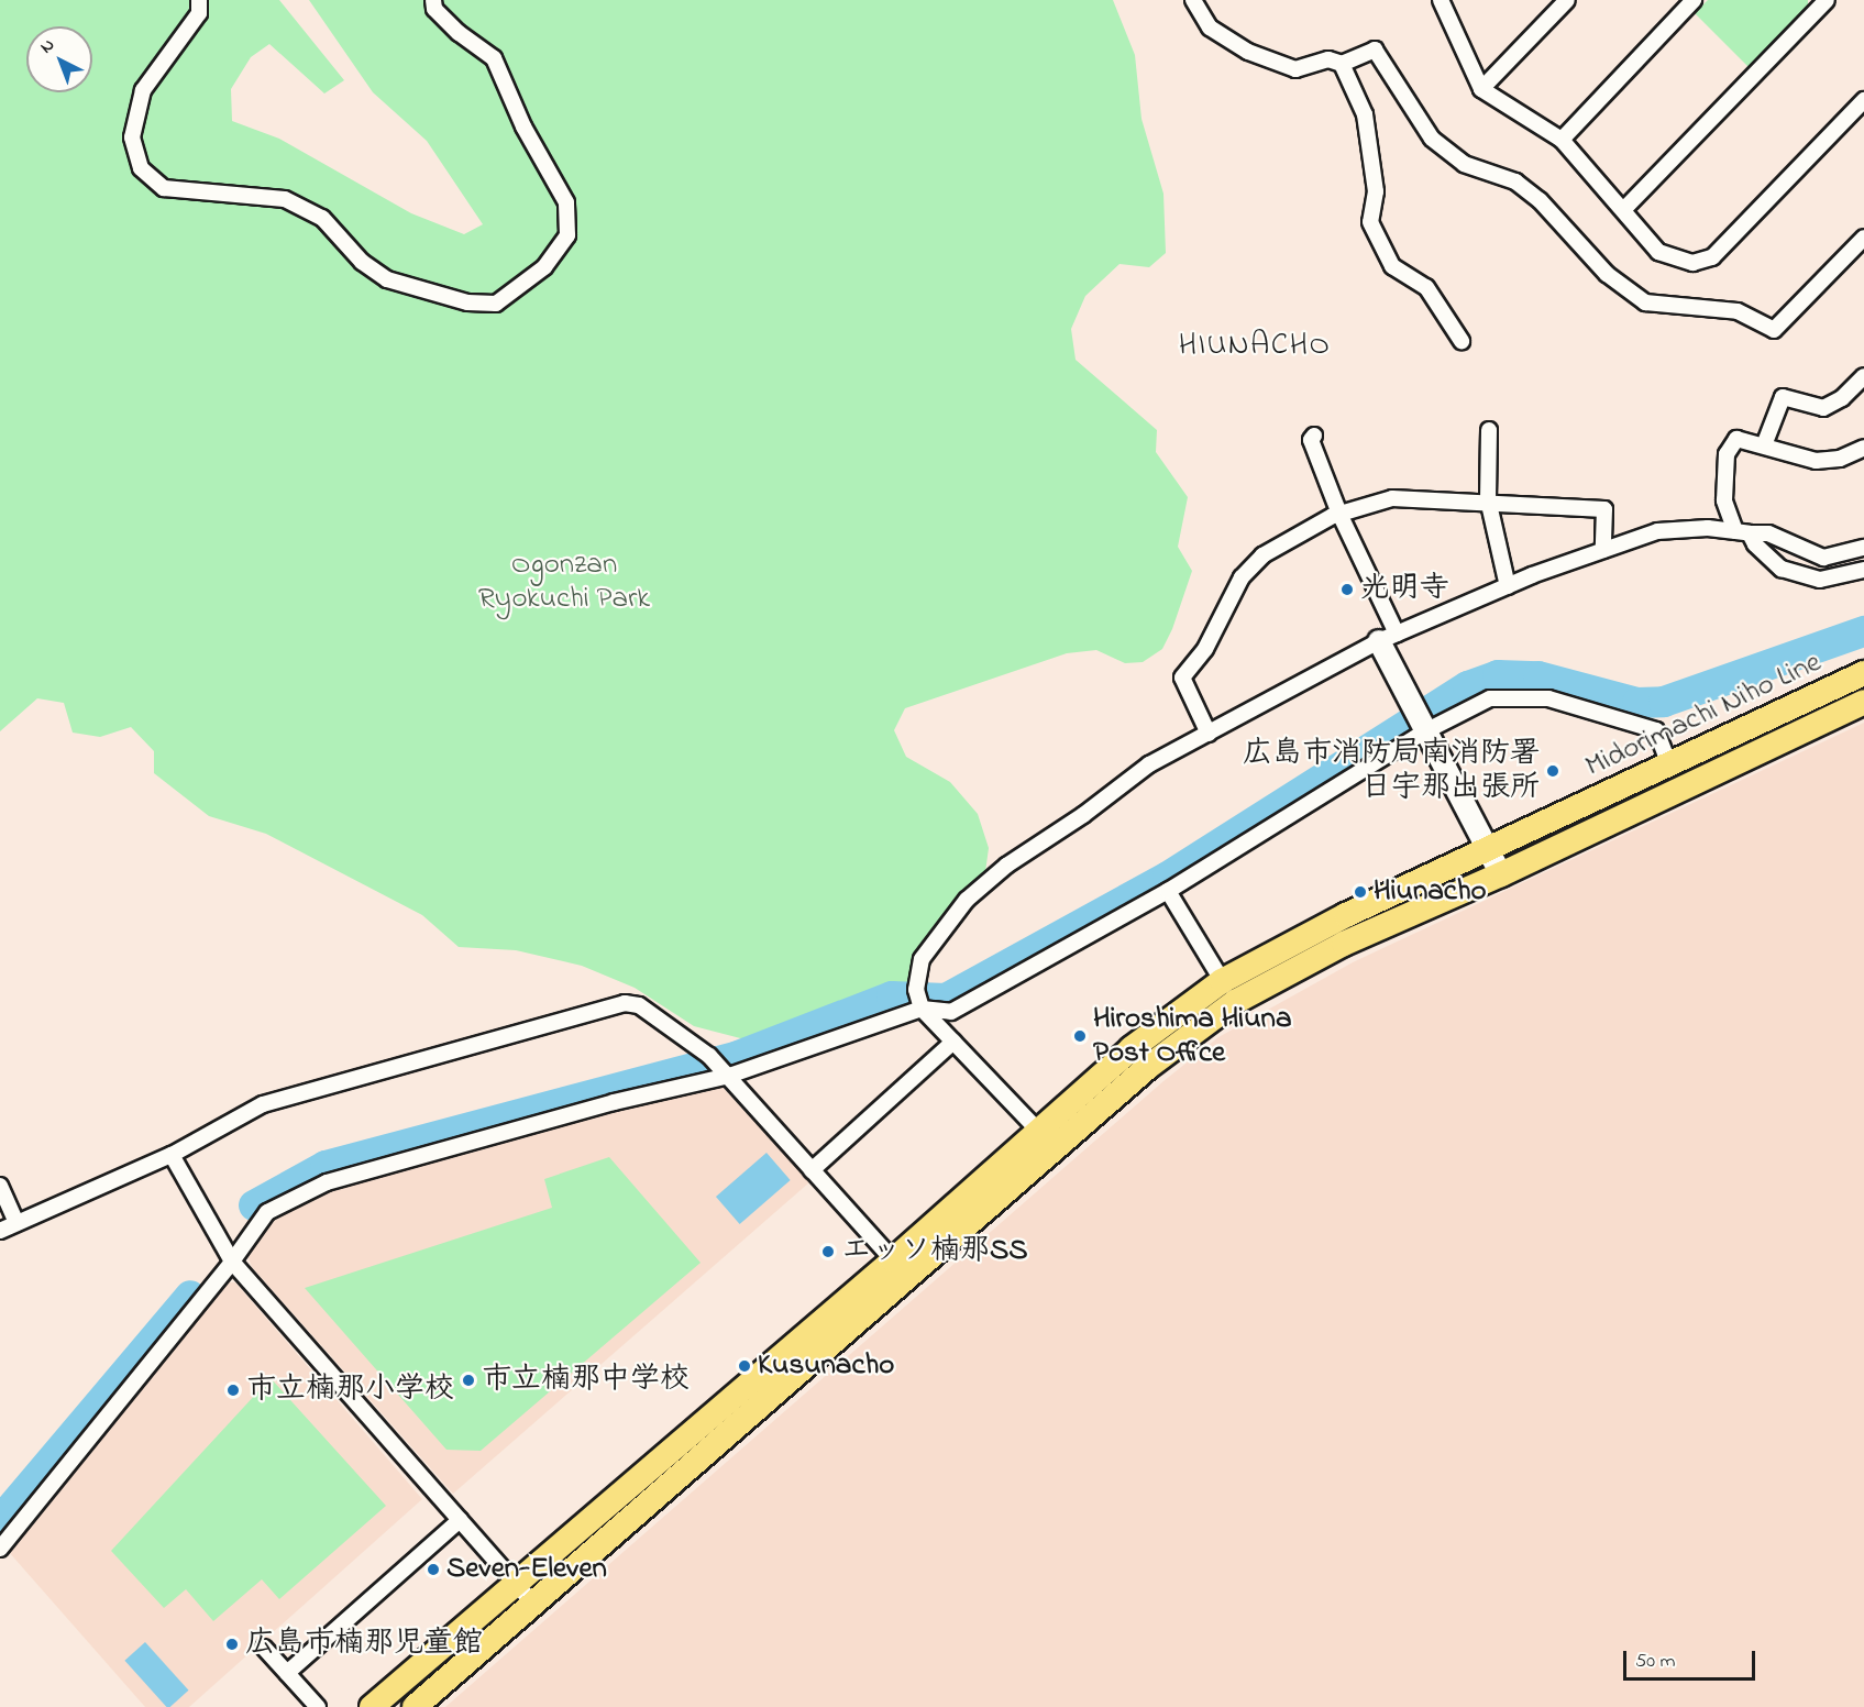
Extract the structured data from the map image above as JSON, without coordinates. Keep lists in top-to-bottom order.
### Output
{
  "streets": {
    "main road": ["Midorimachi Niho Line"]
  },
  "districts": ["HIUNACHO"],
  "parks": ["Ogonzan Ryokuchi Park"],
  "places": [
    "光明寺",
    "広島市消防局南消防署 日宇那出張所",
    "Hiunacho",
    "Hiroshima Hiuna Post Office",
    "エッソ楠那SS",
    "Kusunacho",
    "市立楠那中学校",
    "市立楠那小学校",
    "Seven-Eleven",
    "広島市楠那児童館"
  ],
  "scale_bar": "50 m",
  "north": "top left"
}
